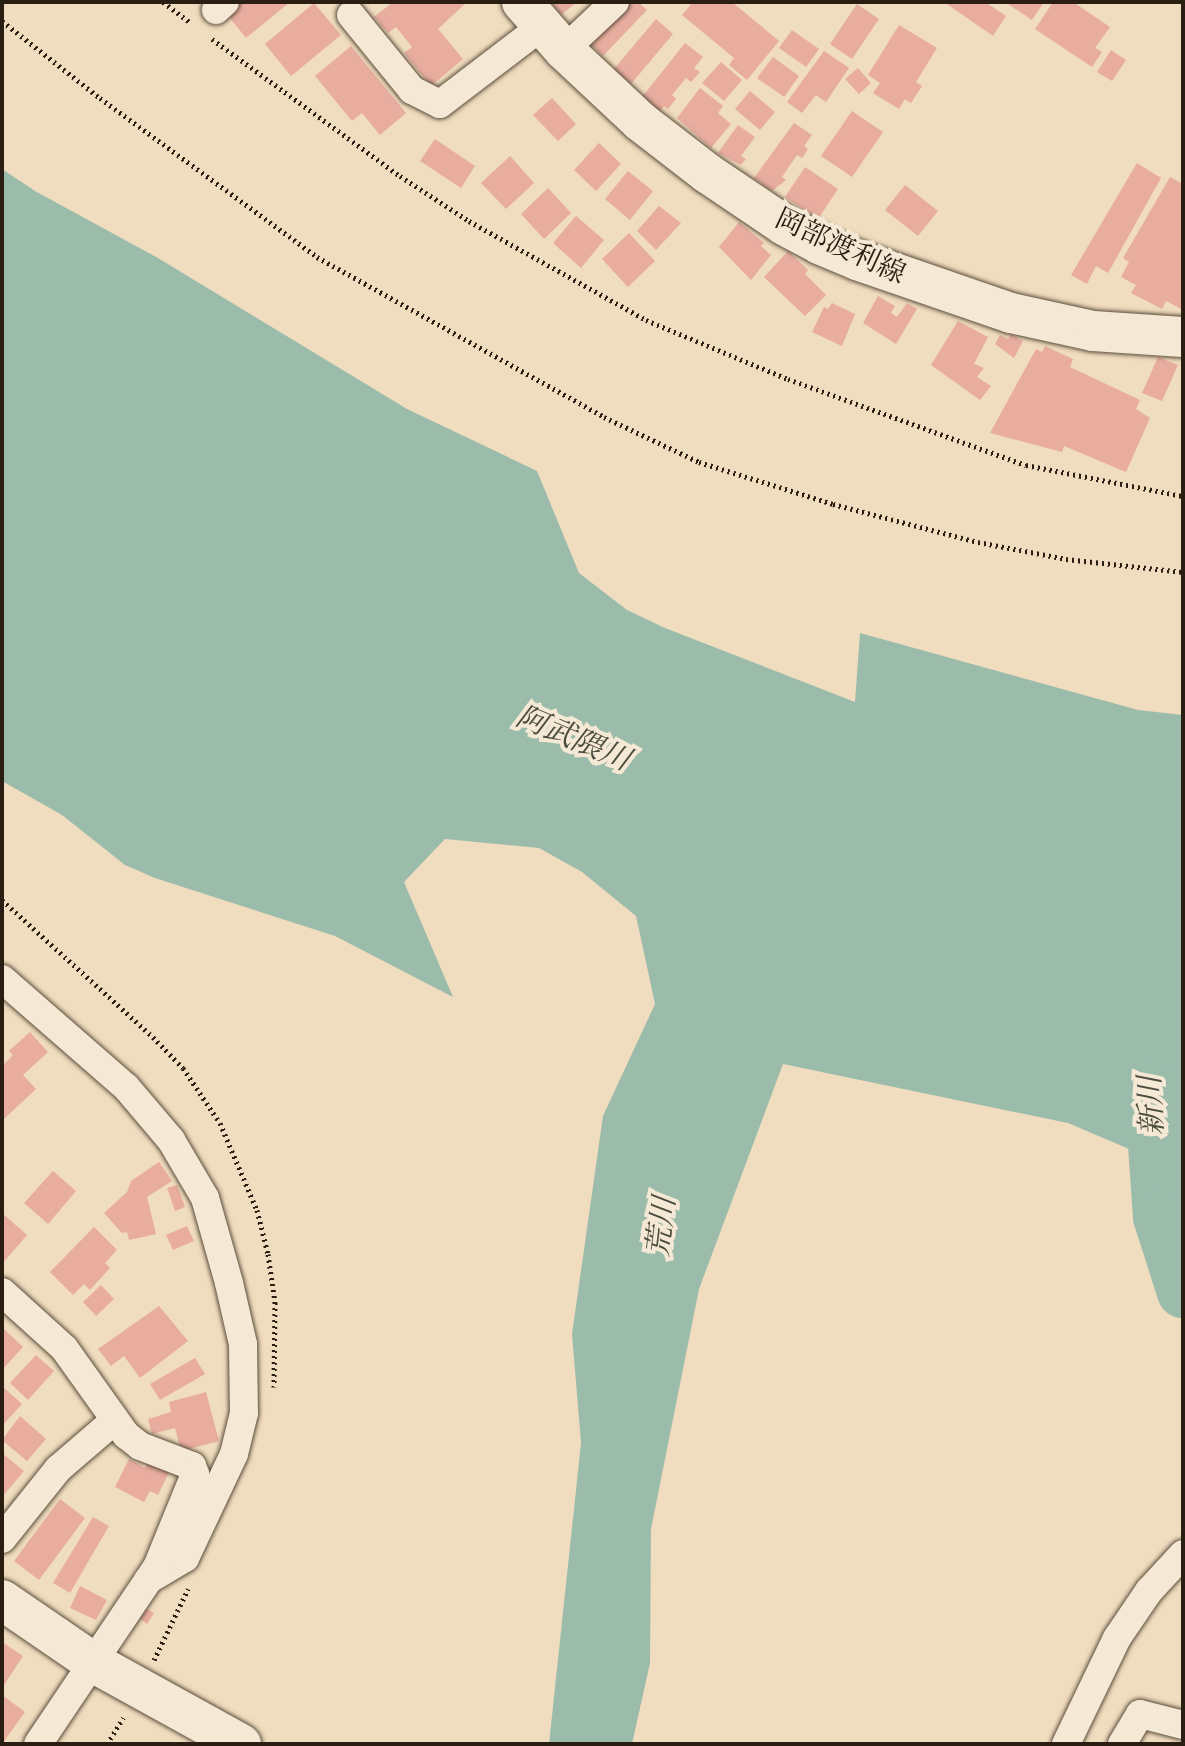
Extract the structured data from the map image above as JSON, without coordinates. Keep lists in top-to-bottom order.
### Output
{
  "streets": {
    "main road": ["岡部渡利線"]
  },
  "water": ["阿武隈川", "新川", "荒川"]
}
